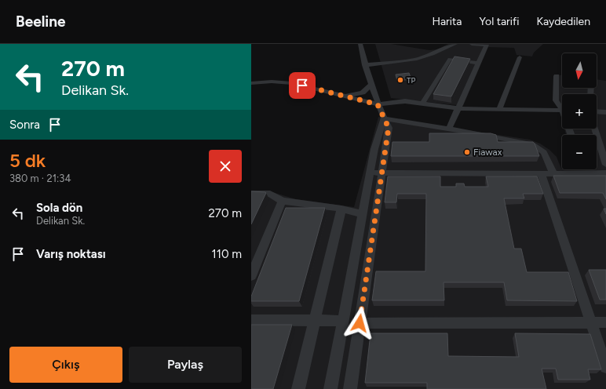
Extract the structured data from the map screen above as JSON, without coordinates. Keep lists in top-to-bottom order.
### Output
{
  "places": ["TP", "Fiawax"],
  "north": "bottom",
  "page": {
    "header": "Beeline",
    "nav": ["Harita", "Yol tarifi", "Kaydedilen"],
    "turn": ["270 m", "Delikan Sk."],
    "map_buttons": ["+", "−"],
    "then": "Sonra",
    "heading": ["5 dk", "380 m · 21:34"],
    "list": [
      {
        "name": "Sola dön",
        "note": "Delikan Sk.",
        "value": "270 m"
      },
      {
        "name": "Varış noktası",
        "value": "110 m"
      }
    ],
    "buttons": ["Çıkış", "Paylaş"]
  }
}
